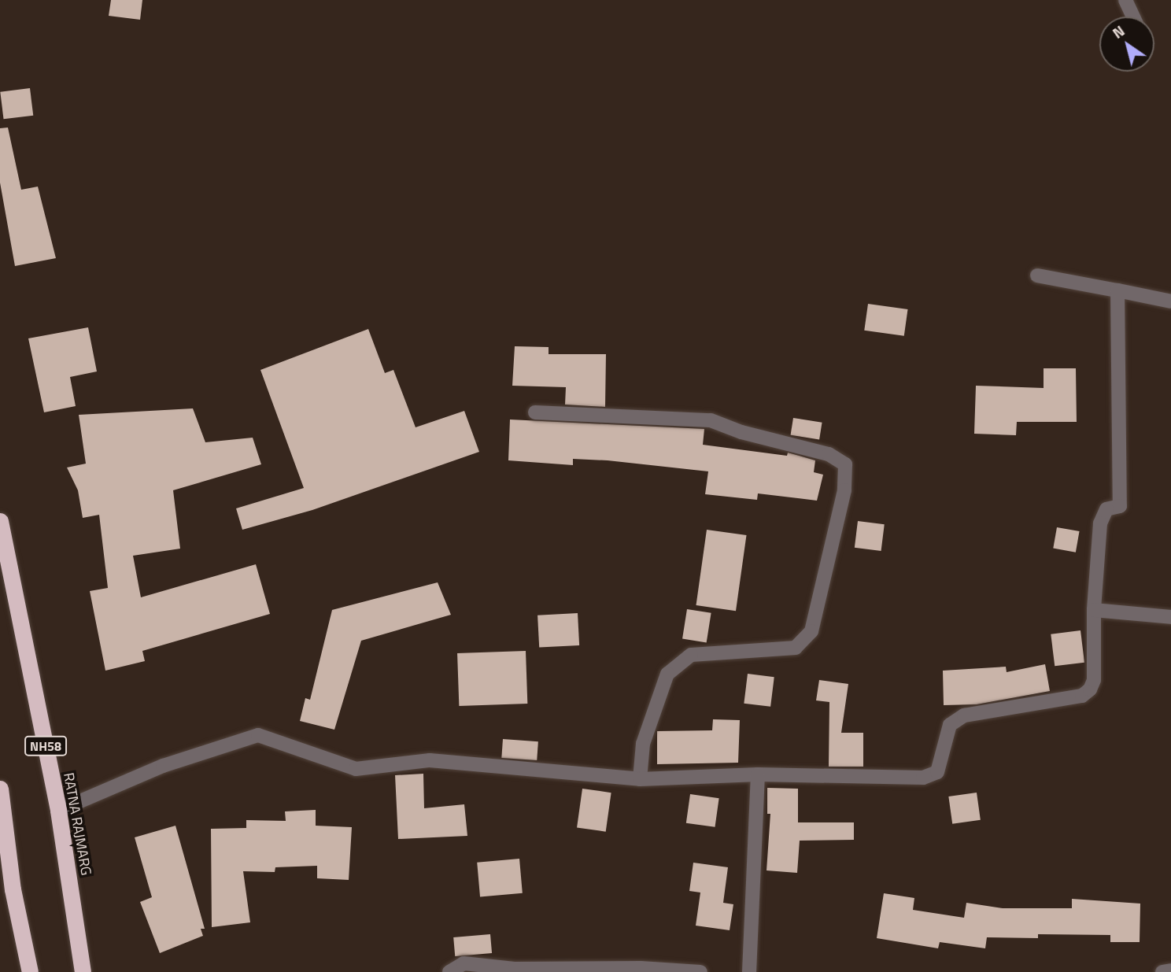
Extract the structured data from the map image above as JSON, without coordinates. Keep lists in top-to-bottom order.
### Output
{
  "streets": {
    "highway": ["NH58", "RATNA RAJMARG"]
  },
  "north": "top left"
}
